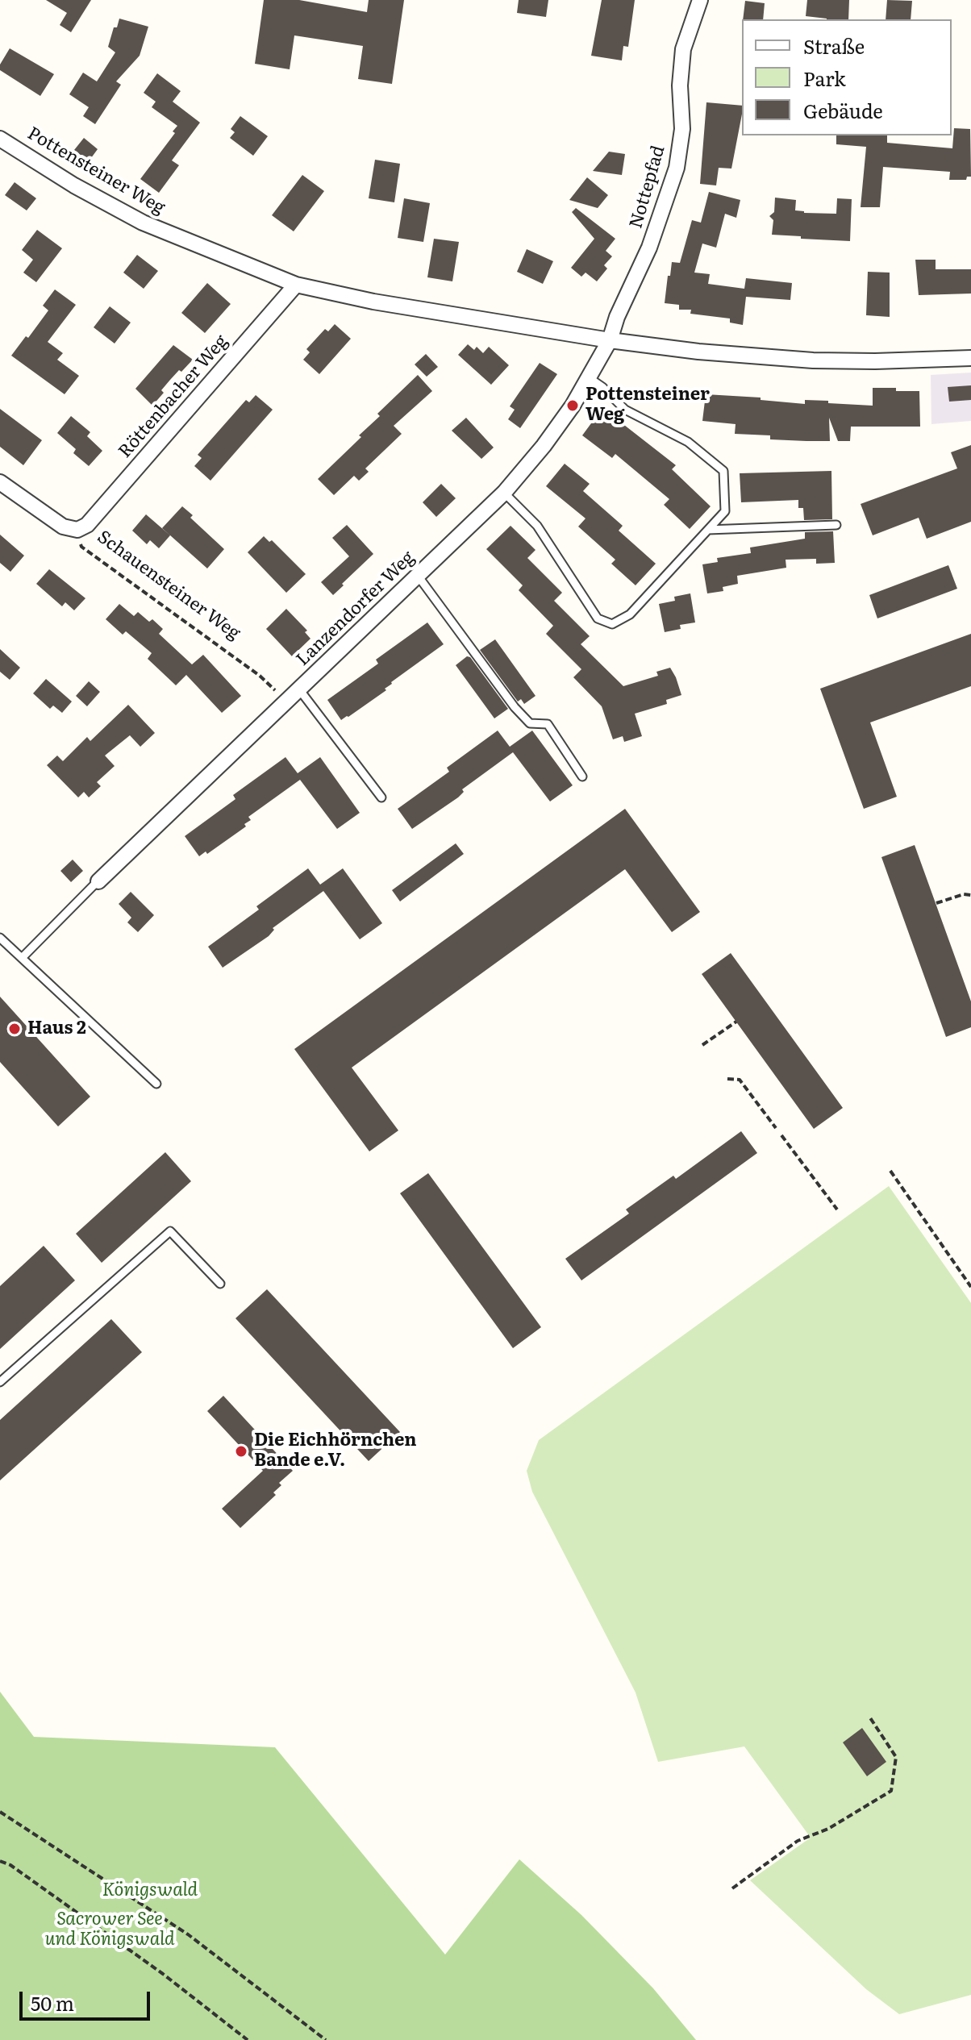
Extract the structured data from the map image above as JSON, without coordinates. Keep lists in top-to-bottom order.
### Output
{
  "streets": {
    "street": [
      "Pottensteiner Weg",
      "Nottepfad",
      "Röttenbacher Weg",
      "Schauensteiner Weg",
      "Lanzendorfer Weg"
    ]
  },
  "crossings": [
    ["Pottensteiner Weg", "Nottepfad"],
    ["Pottensteiner Weg", "Röttenbacher Weg"],
    ["Pottensteiner Weg", "Lanzendorfer Weg"],
    ["Nottepfad", "Lanzendorfer Weg"],
    ["Röttenbacher Weg", "Schauensteiner Weg"],
    ["Schauensteiner Weg", "Lanzendorfer Weg"]
  ],
  "parks": ["Königswald", "Sacrower See und Königswald"],
  "places": ["Pottensteiner Weg", "Haus 2", "Die Eichhörnchen Bande e.V."],
  "legend": ["Straße", "Park", "Gebäude"],
  "scale_bar": "50 m"
}
